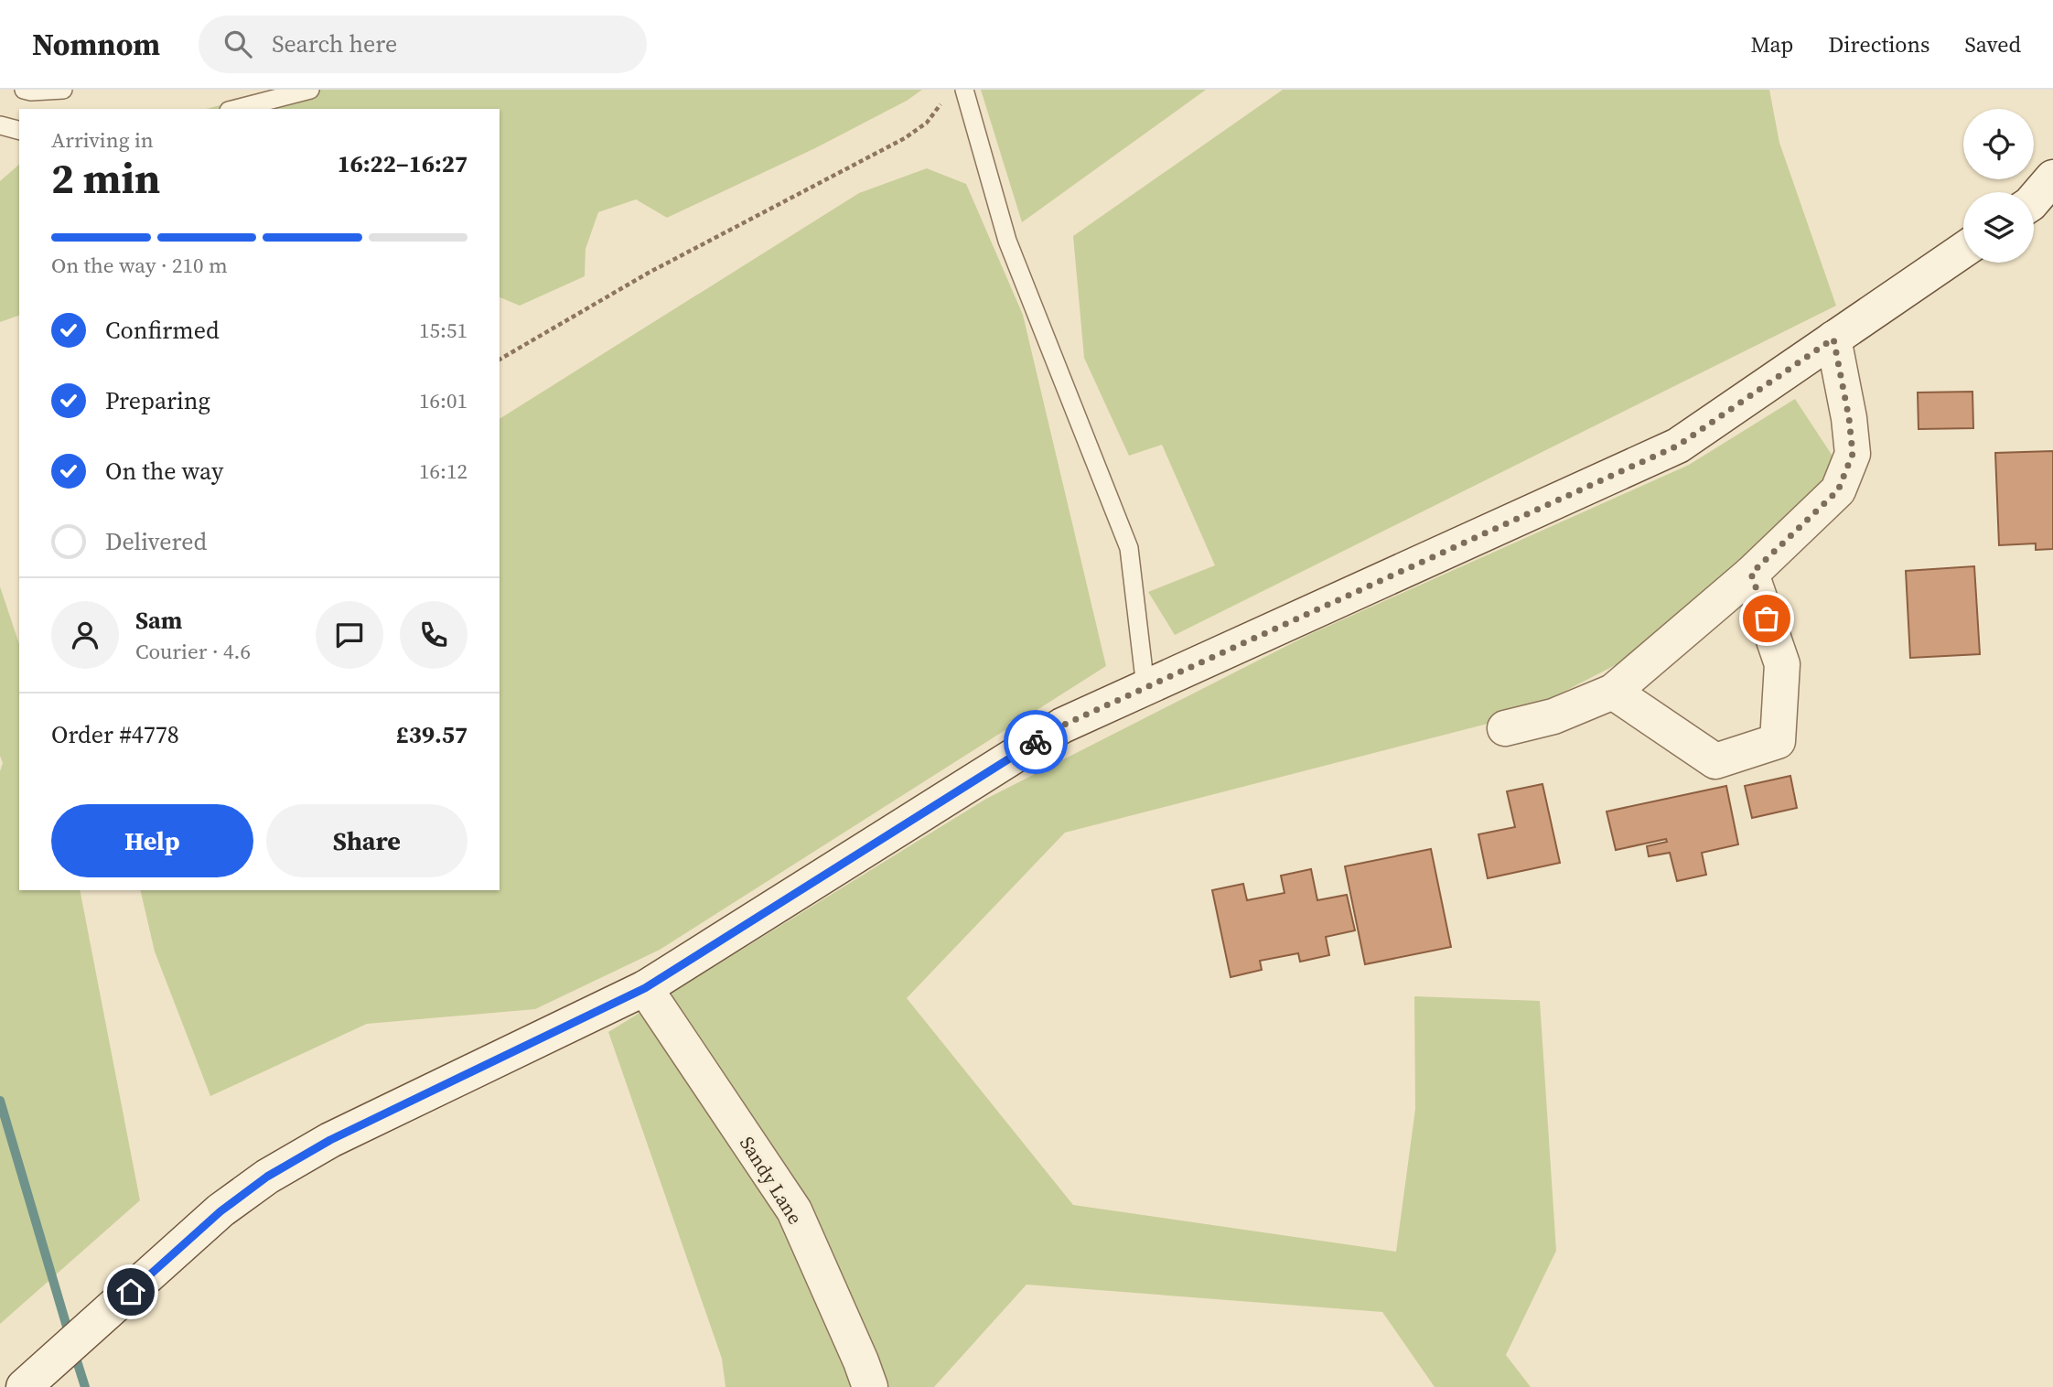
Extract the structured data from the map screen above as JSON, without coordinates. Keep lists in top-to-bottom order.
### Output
{
  "streets": {
    "street": ["Sandy Lane"]
  },
  "page": {
    "header": "Nomnom",
    "search": "Search here",
    "nav": ["Map", "Directions", "Saved"],
    "heading": ["2 min", "Arriving in", "16:22–16:27"],
    "panel": [
      "Sam",
      "Courier · 4.6",
      "Order #4778",
      "£39.57"
    ],
    "bar": "On the way · 210 m",
    "list": [
      ["Confirmed", "15:51"],
      ["Preparing", "16:01"],
      ["On the way", "16:12"],
      "Delivered"
    ],
    "buttons": ["Help", "Share"]
  }
}
